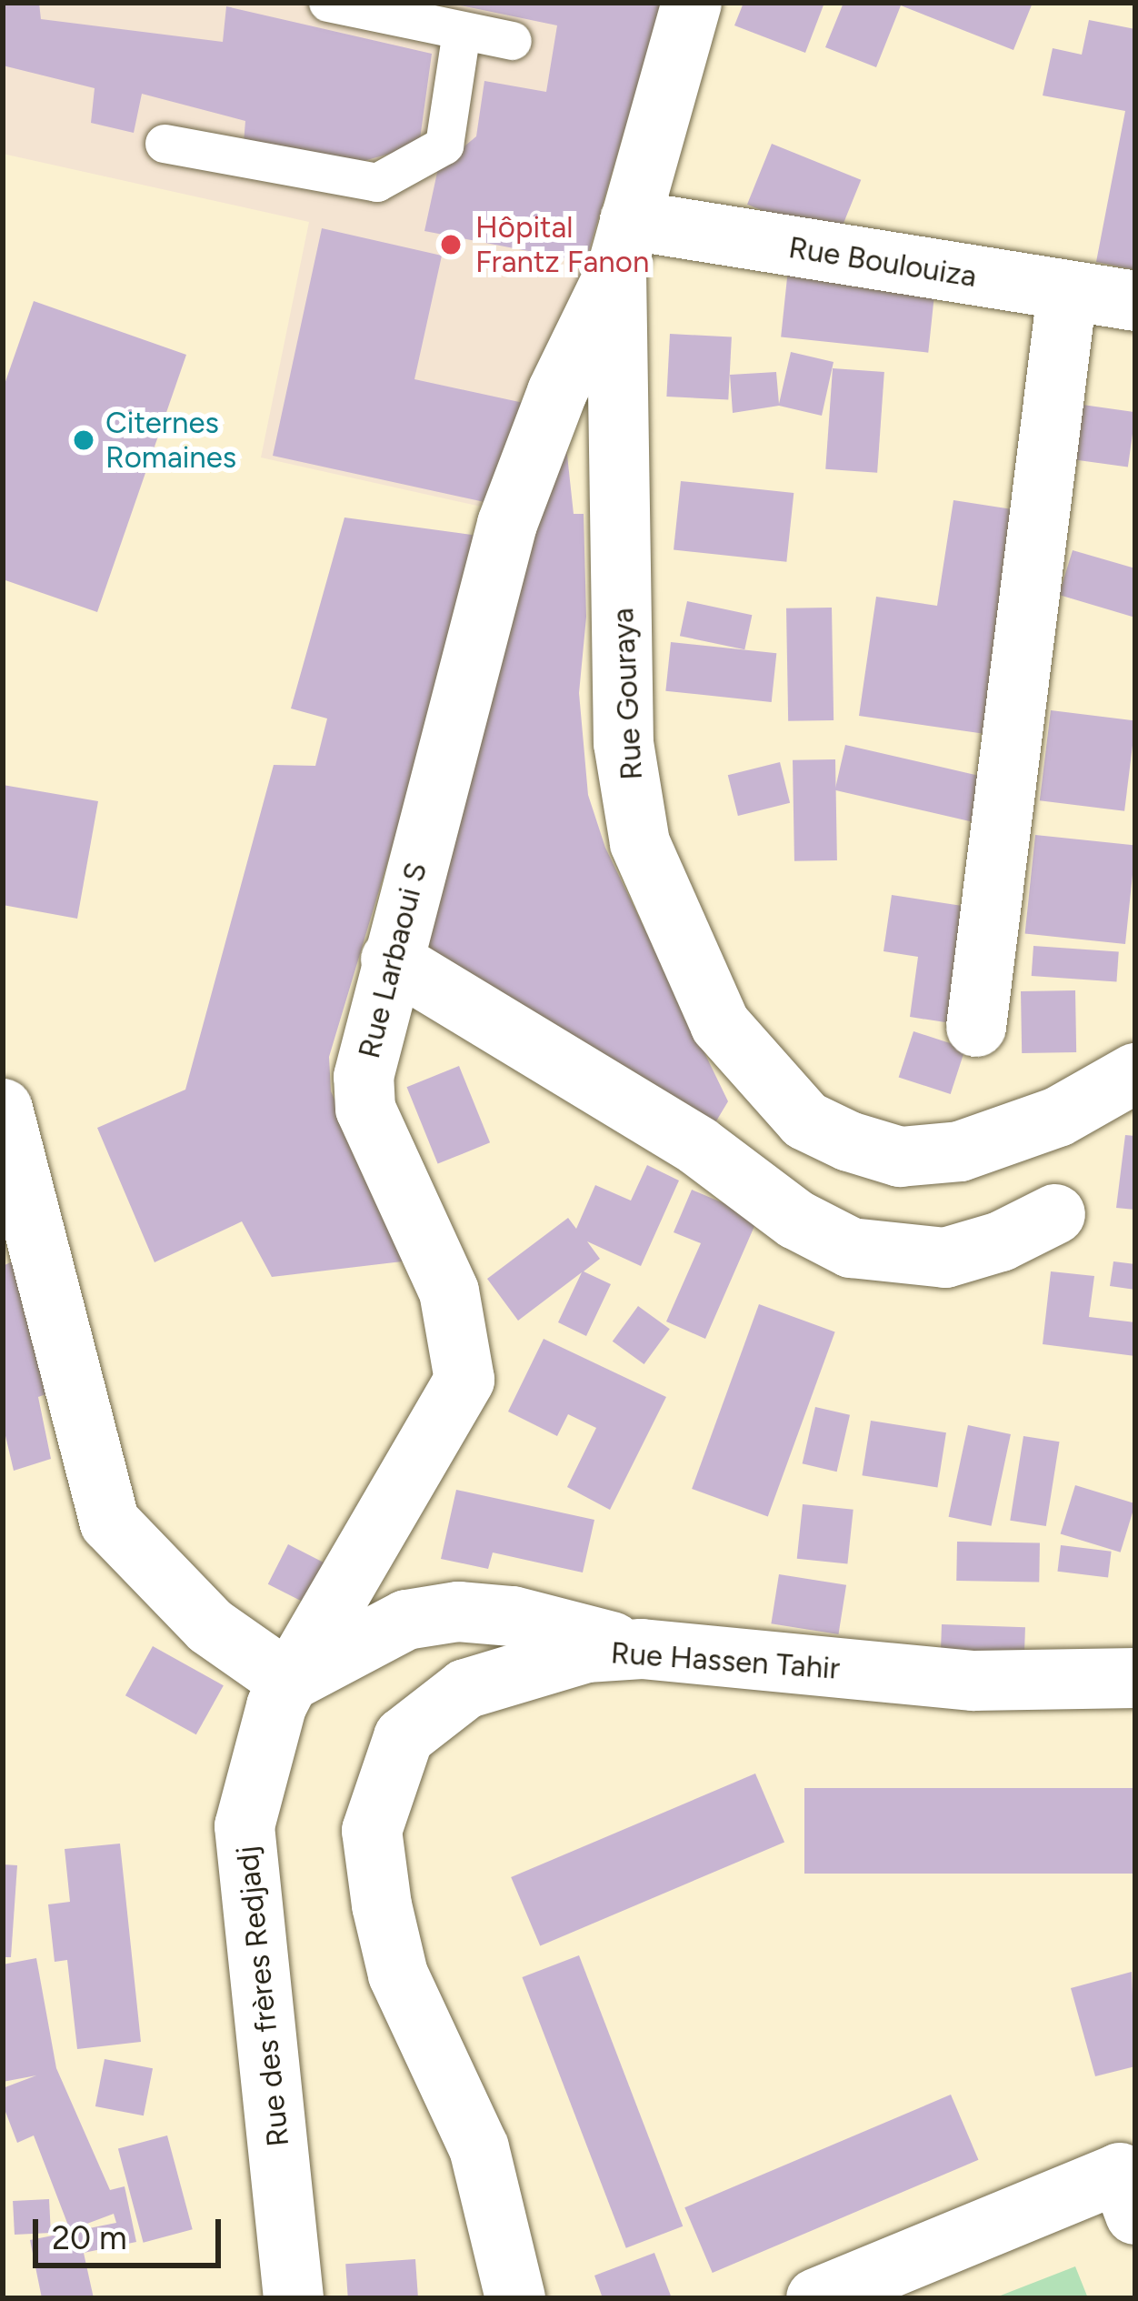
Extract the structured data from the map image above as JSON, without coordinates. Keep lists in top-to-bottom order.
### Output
{
  "streets": {
    "street": [
      "Rue Boulouiza",
      "Rue Gouraya",
      "Rue Larbaoui S",
      "Rue Hassen Tahir",
      "Rue des frères Redjadj"
    ]
  },
  "crossings": [
    ["Rue Boulouiza", "Rue Gouraya"],
    ["Rue Boulouiza", "Rue Larbaoui S"],
    ["Rue Gouraya", "Rue Larbaoui S"],
    ["Rue Larbaoui S", "Rue des frères Redjadj"]
  ],
  "places": ["Hôpital Frantz Fanon", "Citernes Romaines"],
  "scale_bar": "20 m"
}
